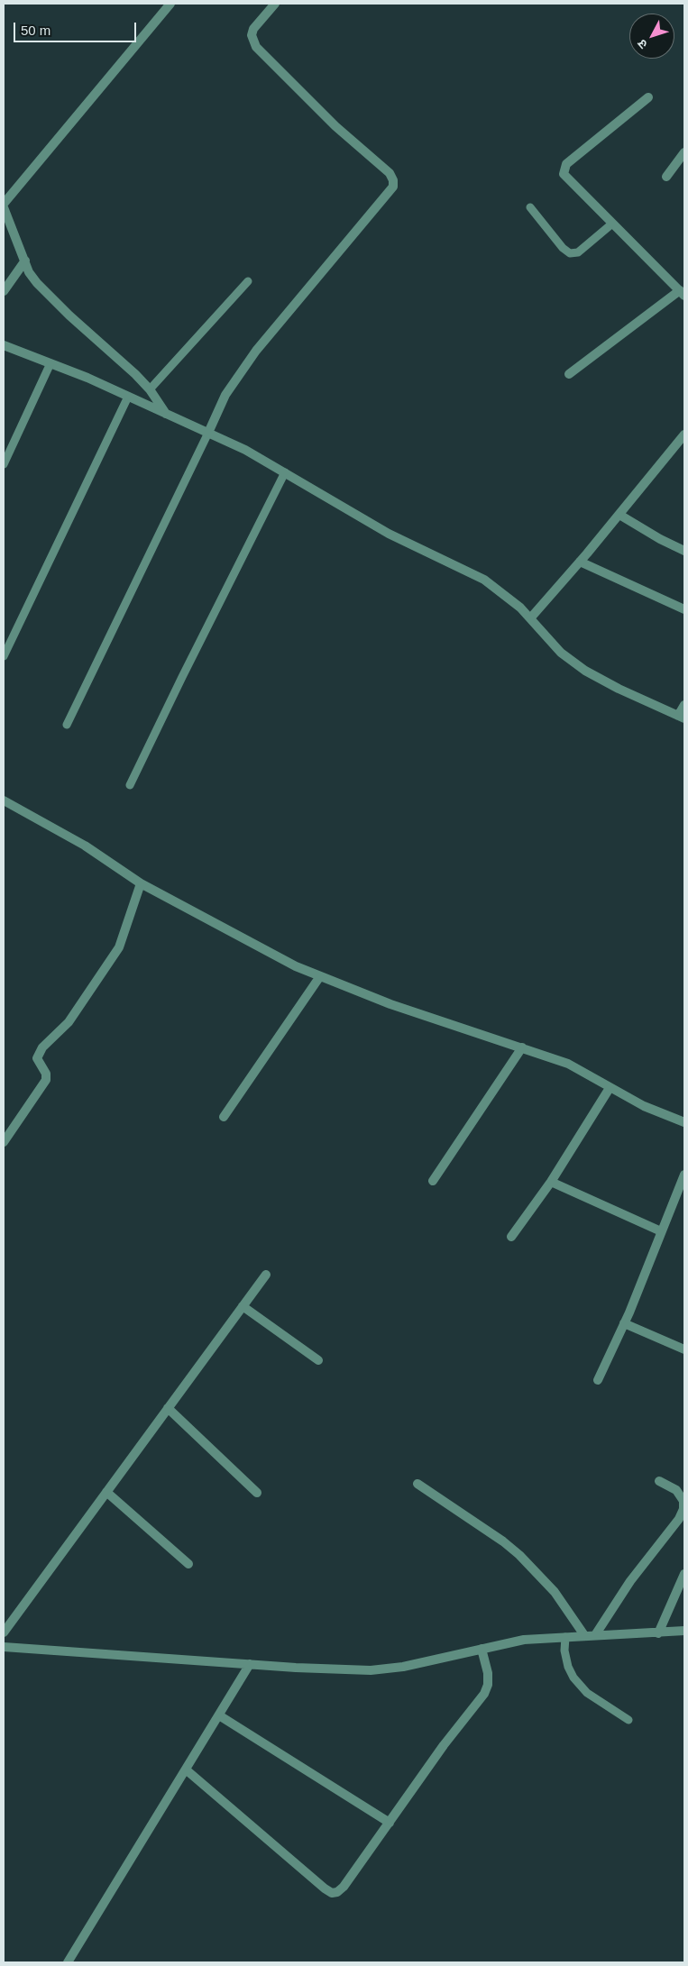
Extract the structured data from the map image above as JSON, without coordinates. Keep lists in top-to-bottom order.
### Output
{
  "scale_bar": "50 m",
  "north": "bottom left"
}
